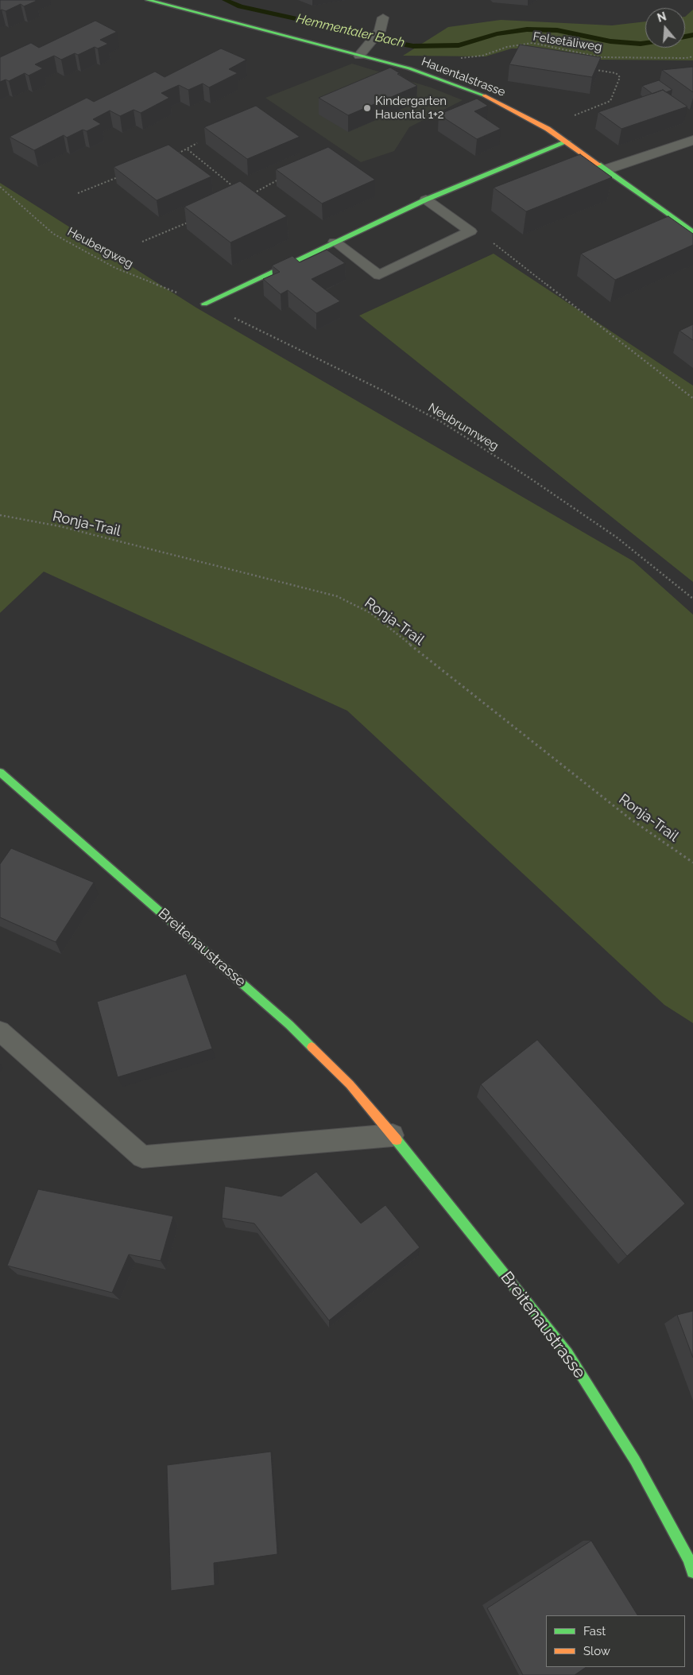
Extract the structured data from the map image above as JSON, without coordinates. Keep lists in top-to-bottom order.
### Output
{
  "streets": {
    "street": ["Hauentalstrasse", "Breitenaustrasse"],
    "path": [
      "Felsetäliweg",
      "Heubergweg",
      "Neubrunnweg",
      "Ronja-Trail"
    ]
  },
  "crossings": [
    ["Heubergweg", "Neubrunnweg"]
  ],
  "water": ["Hemmentaler Bach"],
  "places": ["Kindergarten Hauental 1+2"],
  "legend": ["Fast", "Slow"],
  "north": "top"
}
